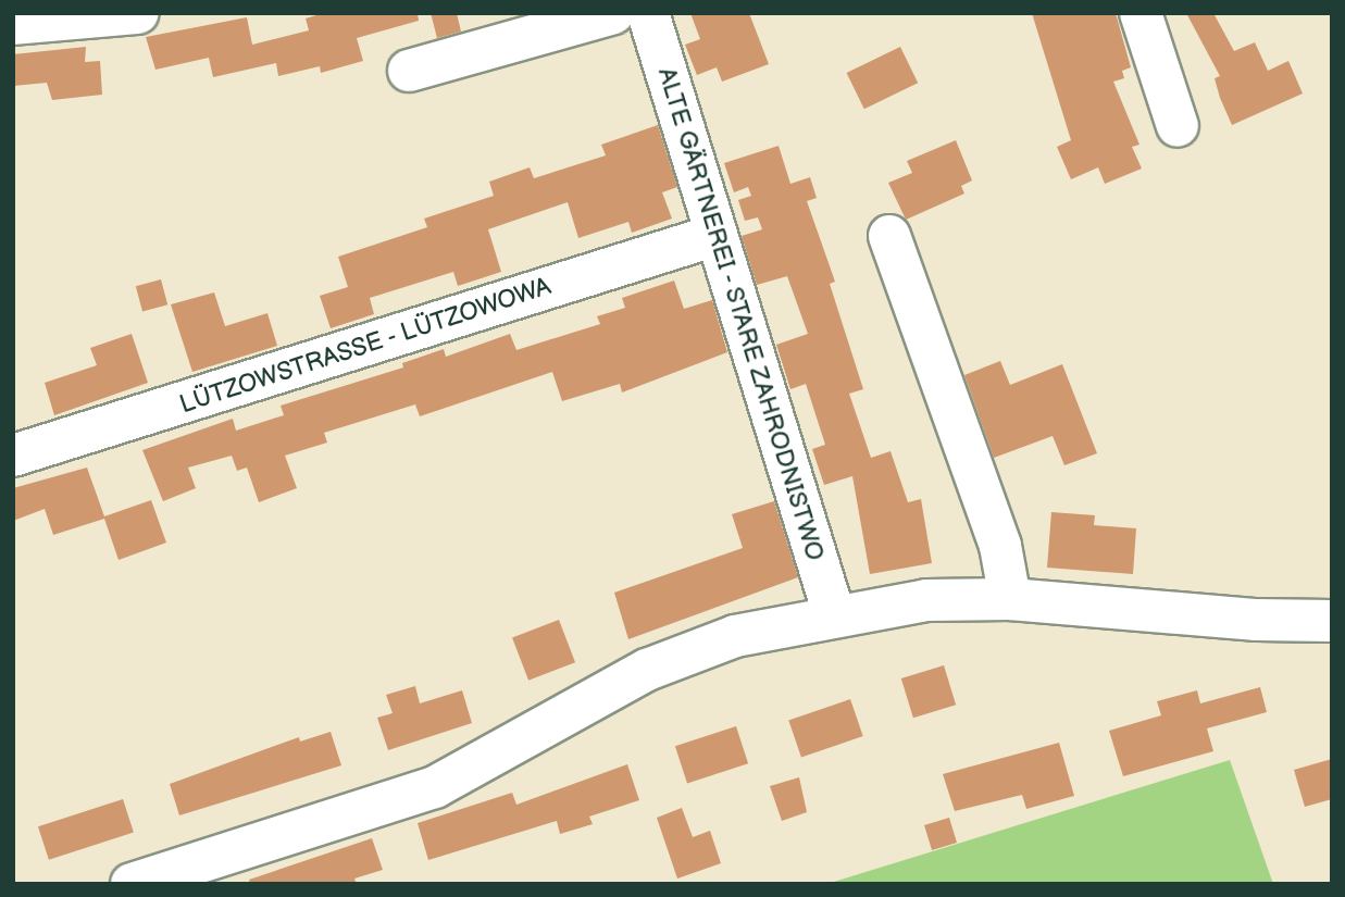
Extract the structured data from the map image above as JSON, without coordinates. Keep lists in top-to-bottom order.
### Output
{
  "streets": {
    "street": ["ALTE GÄRTNEREI - STARE ZAHRODNISTWO", "LÜTZOWSTRASSE - LÜTZOWOWA"]
  },
  "crossings": [
    ["ALTE GÄRTNEREI - STARE ZAHRODNISTWO", "LÜTZOWSTRASSE - LÜTZOWOWA"]
  ]
}
